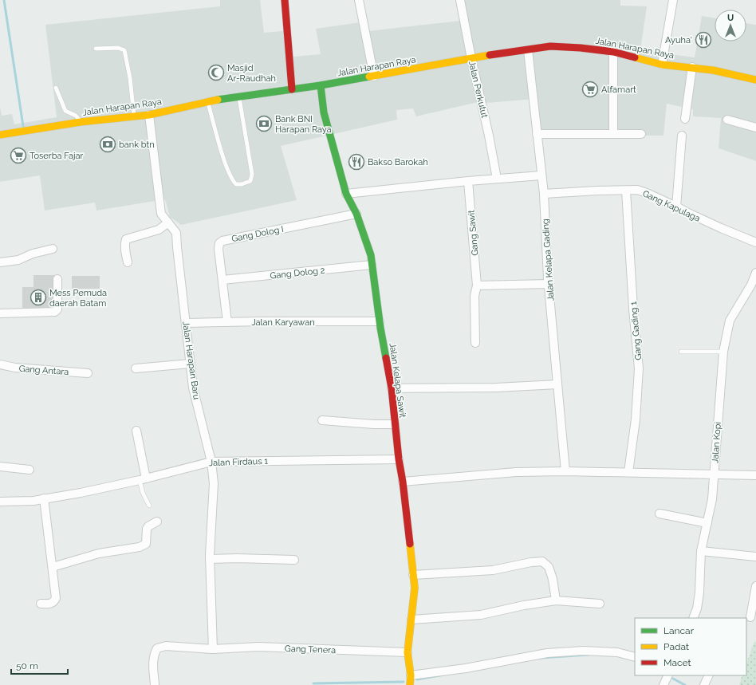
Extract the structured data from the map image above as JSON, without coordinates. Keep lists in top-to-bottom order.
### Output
{
  "streets": {
    "main road": ["Jalan Harapan Raya", "Jalan Kelapa Sawit"],
    "street": [
      "Jalan Perkutut",
      "Gang Kapulaga",
      "Gang Sawit",
      "Gang Dolog I",
      "Jalan Kelapa Gading",
      "Gang Dolog 2",
      "Jalan Karyawan",
      "Gang Gading 1",
      "Jalan Harapan Baru",
      "Gang Antara",
      "Jalan Kopi",
      "Jalan Firdaus 1",
      "Gang Tenera"
    ]
  },
  "crossings": [
    ["Jalan Harapan Raya", "Jalan Perkutut"],
    ["Jalan Harapan Raya", "Jalan Kelapa Gading"],
    ["Jalan Harapan Raya", "Jalan Harapan Baru"],
    ["Jalan Harapan Raya", "Jalan Kelapa Sawit"],
    ["Gang Kapulaga", "Jalan Kelapa Gading"],
    ["Gang Kapulaga", "Gang Gading 1"],
    ["Gang Dolog I", "Gang Dolog 2"],
    ["Gang Dolog I", "Jalan Karyawan"],
    ["Gang Dolog I", "Jalan Kelapa Sawit"],
    ["Gang Dolog 2", "Jalan Kelapa Sawit"],
    ["Jalan Karyawan", "Jalan Harapan Baru"],
    ["Jalan Karyawan", "Jalan Kelapa Sawit"],
    ["Jalan Harapan Baru", "Jalan Firdaus 1"],
    ["Jalan Harapan Baru", "Gang Tenera"],
    ["Jalan Kelapa Sawit", "Jalan Firdaus 1"],
    ["Jalan Kelapa Sawit", "Gang Tenera"]
  ],
  "places": {
    "restaurant": ["Ayuha'", "Bakso Barokah"],
    "mosque": ["Masjid Ar-Raudhah"],
    "supermarket": ["Alfamart", "Toserba Fajar"],
    "bank": ["Bank BNI Harapan Raya", "bank btn"],
    "building": ["Mess Pemuda daerah Batam"]
  },
  "legend": ["Lancar", "Padat", "Macet"],
  "scale_bar": "50 m",
  "north": "top"
}
